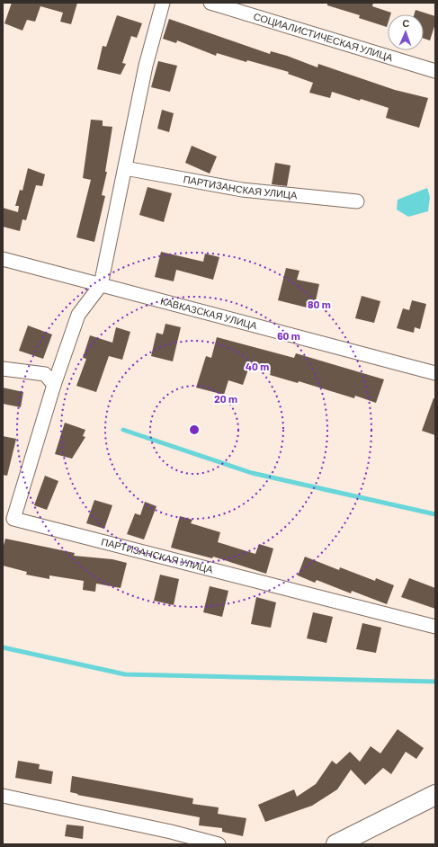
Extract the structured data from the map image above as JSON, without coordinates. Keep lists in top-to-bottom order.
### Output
{
  "streets": {
    "street": ["СОЦИАЛИСТИЧЕСКАЯ УЛИЦА", "ПАРТИЗАНСКАЯ УЛИЦА", "КАВКАЗСКАЯ УЛИЦА"]
  },
  "crossings": [
    ["ПАРТИЗАНСКАЯ УЛИЦА", "КАВКАЗСКАЯ УЛИЦА"]
  ],
  "north": "top",
  "rings": [
    "80 m",
    "60 m",
    "40 m",
    "20 m"
  ]
}
